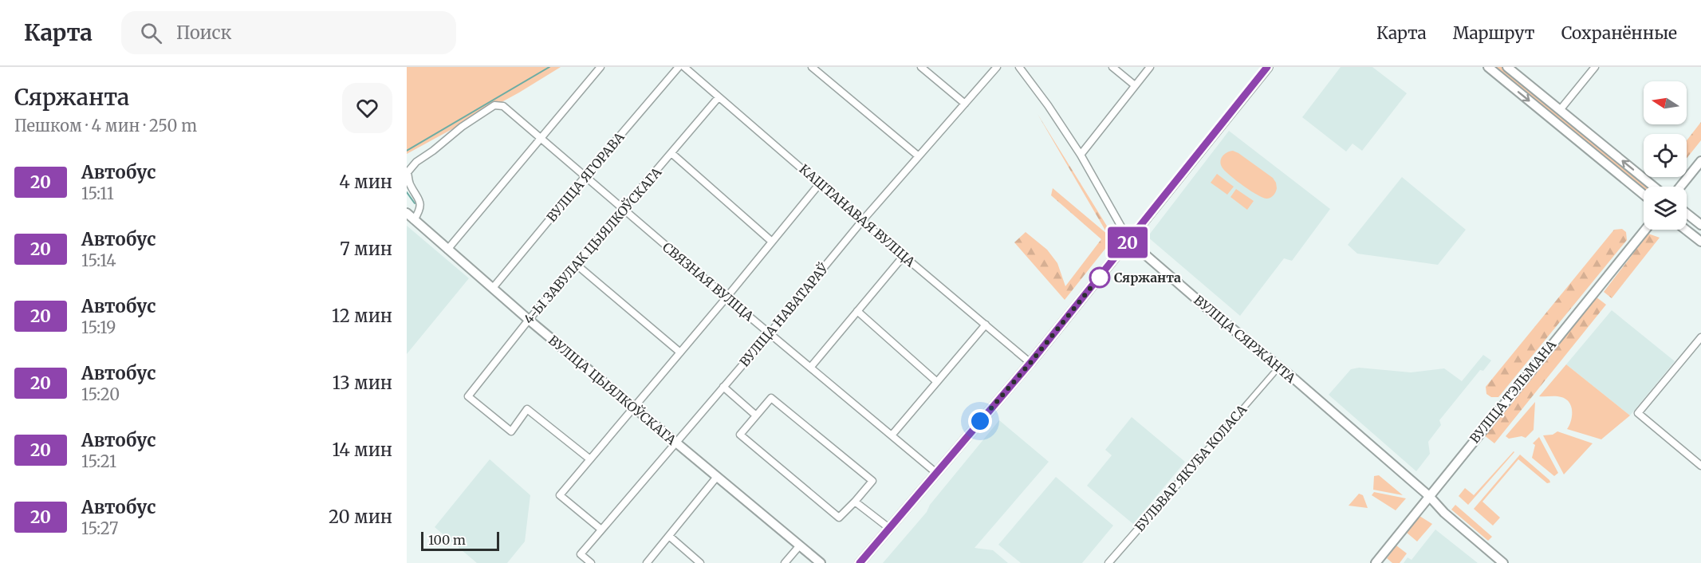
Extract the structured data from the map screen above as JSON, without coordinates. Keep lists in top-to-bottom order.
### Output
{
  "streets": {
    "main road": ["ВУЛІЦА СЯРЖАНТА", "ВУЛІЦА ЦЫЯЛКОЎСКАГА", "ВУЛІЦА ТЭЛЬМАНА"],
    "street": [
      "ВУЛІЦА ЯГОРАВА",
      "КАШТАНАВАЯ ВУЛІЦА",
      "4-Ы ЗАВУЛАК ЦЫЯЛКОЎСКАГА",
      "СВЯЗНАЯ ВУЛІЦА",
      "ВУЛІЦА НАВАТАРАЎ",
      "БУЛЬВАР ЯКУБА КОЛАСА"
    ]
  },
  "crossings": [
    ["ВУЛІЦА ЯГОРАВА", "СВЯЗНАЯ ВУЛІЦА"],
    ["ВУЛІЦА ЯГОРАВА", "ВУЛІЦА ЦЫЯЛКОЎСКАГА"],
    ["КАШТАНАВАЯ ВУЛІЦА", "4-Ы ЗАВУЛАК ЦЫЯЛКОЎСКАГА"],
    ["КАШТАНАВАЯ ВУЛІЦА", "ВУЛІЦА НАВАТАРАЎ"],
    ["4-Ы ЗАВУЛАК ЦЫЯЛКОЎСКАГА", "СВЯЗНАЯ ВУЛІЦА"],
    ["4-Ы ЗАВУЛАК ЦЫЯЛКОЎСКАГА", "ВУЛІЦА ЦЫЯЛКОЎСКАГА"],
    ["СВЯЗНАЯ ВУЛІЦА", "ВУЛІЦА НАВАТАРАЎ"],
    ["СВЯЗНАЯ ВУЛІЦА", "ВУЛІЦА ЦЫЯЛКОЎСКАГА"],
    ["ВУЛІЦА НАВАТАРАЎ", "ВУЛІЦА ЦЫЯЛКОЎСКАГА"],
    ["ВУЛІЦА СЯРЖАНТА", "ВУЛІЦА ТЭЛЬМАНА"]
  ],
  "places": ["Сяржанта"],
  "lines": ["bus line 20"],
  "scale_bar": "100 m",
  "north": "left",
  "page": {
    "header": "Карта",
    "search": "Поиск",
    "nav": ["Карта", "Маршрут", "Сохранённые"],
    "heading": ["Сяржанта", "Пешком · 4 мин · 250 m"],
    "on_map": "20",
    "list": [
      {
        "mark": "20",
        "name": "Автобус",
        "note": "15:11",
        "value": "4 мин"
      },
      {
        "mark": "20",
        "name": "Автобус",
        "note": "15:14",
        "value": "7 мин"
      },
      {
        "mark": "20",
        "name": "Автобус",
        "note": "15:19",
        "value": "12 мин"
      },
      {
        "mark": "20",
        "name": "Автобус",
        "note": "15:20",
        "value": "13 мин"
      },
      {
        "mark": "20",
        "name": "Автобус",
        "note": "15:21",
        "value": "14 мин"
      },
      {
        "mark": "20",
        "name": "Автобус",
        "note": "15:27",
        "value": "20 мин"
      }
    ],
    "scale": "100 m"
  }
}
